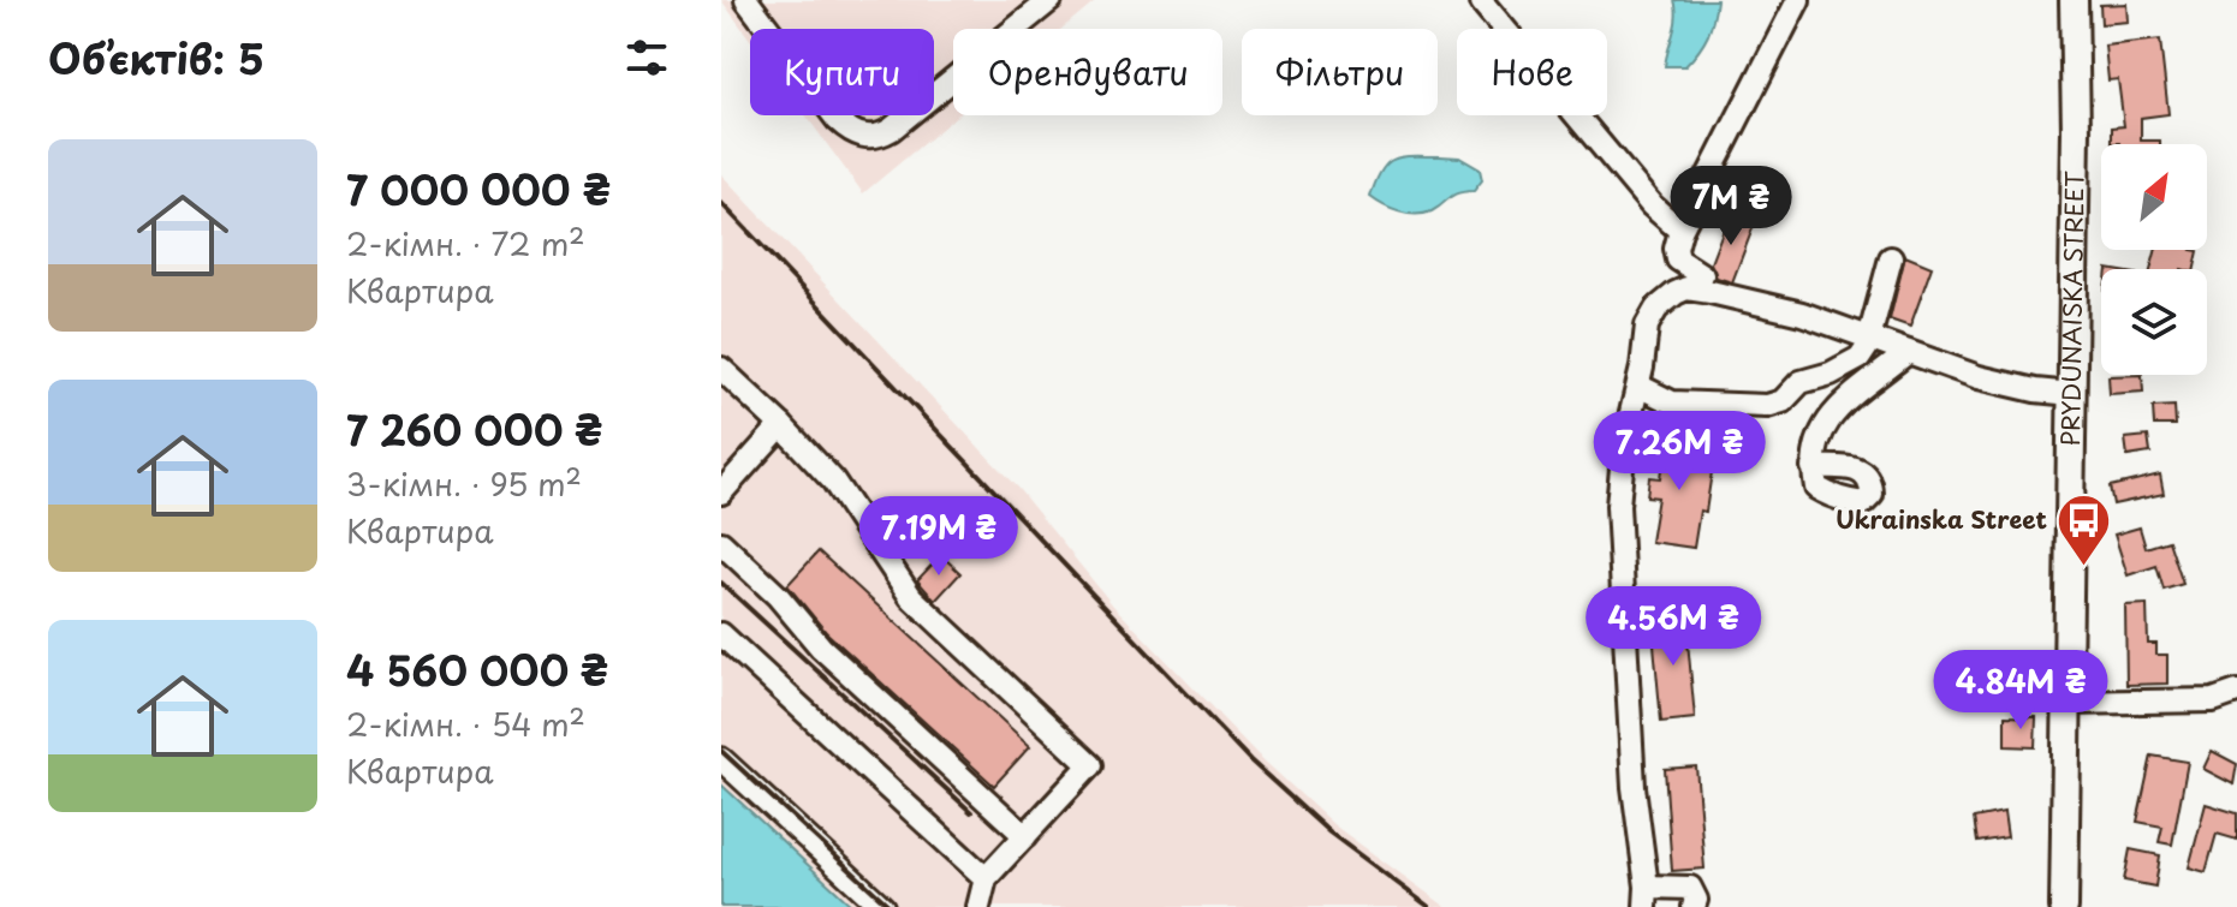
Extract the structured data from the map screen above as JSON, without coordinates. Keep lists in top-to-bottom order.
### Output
{
  "streets": {
    "main road": ["PRYDUNAISKA STREET"]
  },
  "places": {
    "bus stop": ["Ukrainska Street"]
  },
  "north": "top right",
  "page": {
    "heading": "Об’єктів: 5",
    "chip": [
      "Купити",
      "Орендувати",
      "Фільтри",
      "Нове"
    ],
    "list": [
      {
        "name": "7 000 000 ₴",
        "note": "2-кімн. · 72 m² · Квартира"
      },
      {
        "name": "7 260 000 ₴",
        "note": "3-кімн. · 95 m² · Квартира"
      },
      {
        "name": "4 560 000 ₴",
        "note": "2-кімн. · 54 m² · Квартира"
      }
    ],
    "price": [
      "7M ₴",
      "7.26M ₴",
      "7.19M ₴",
      "4.56M ₴",
      "4.84M ₴"
    ]
  }
}
